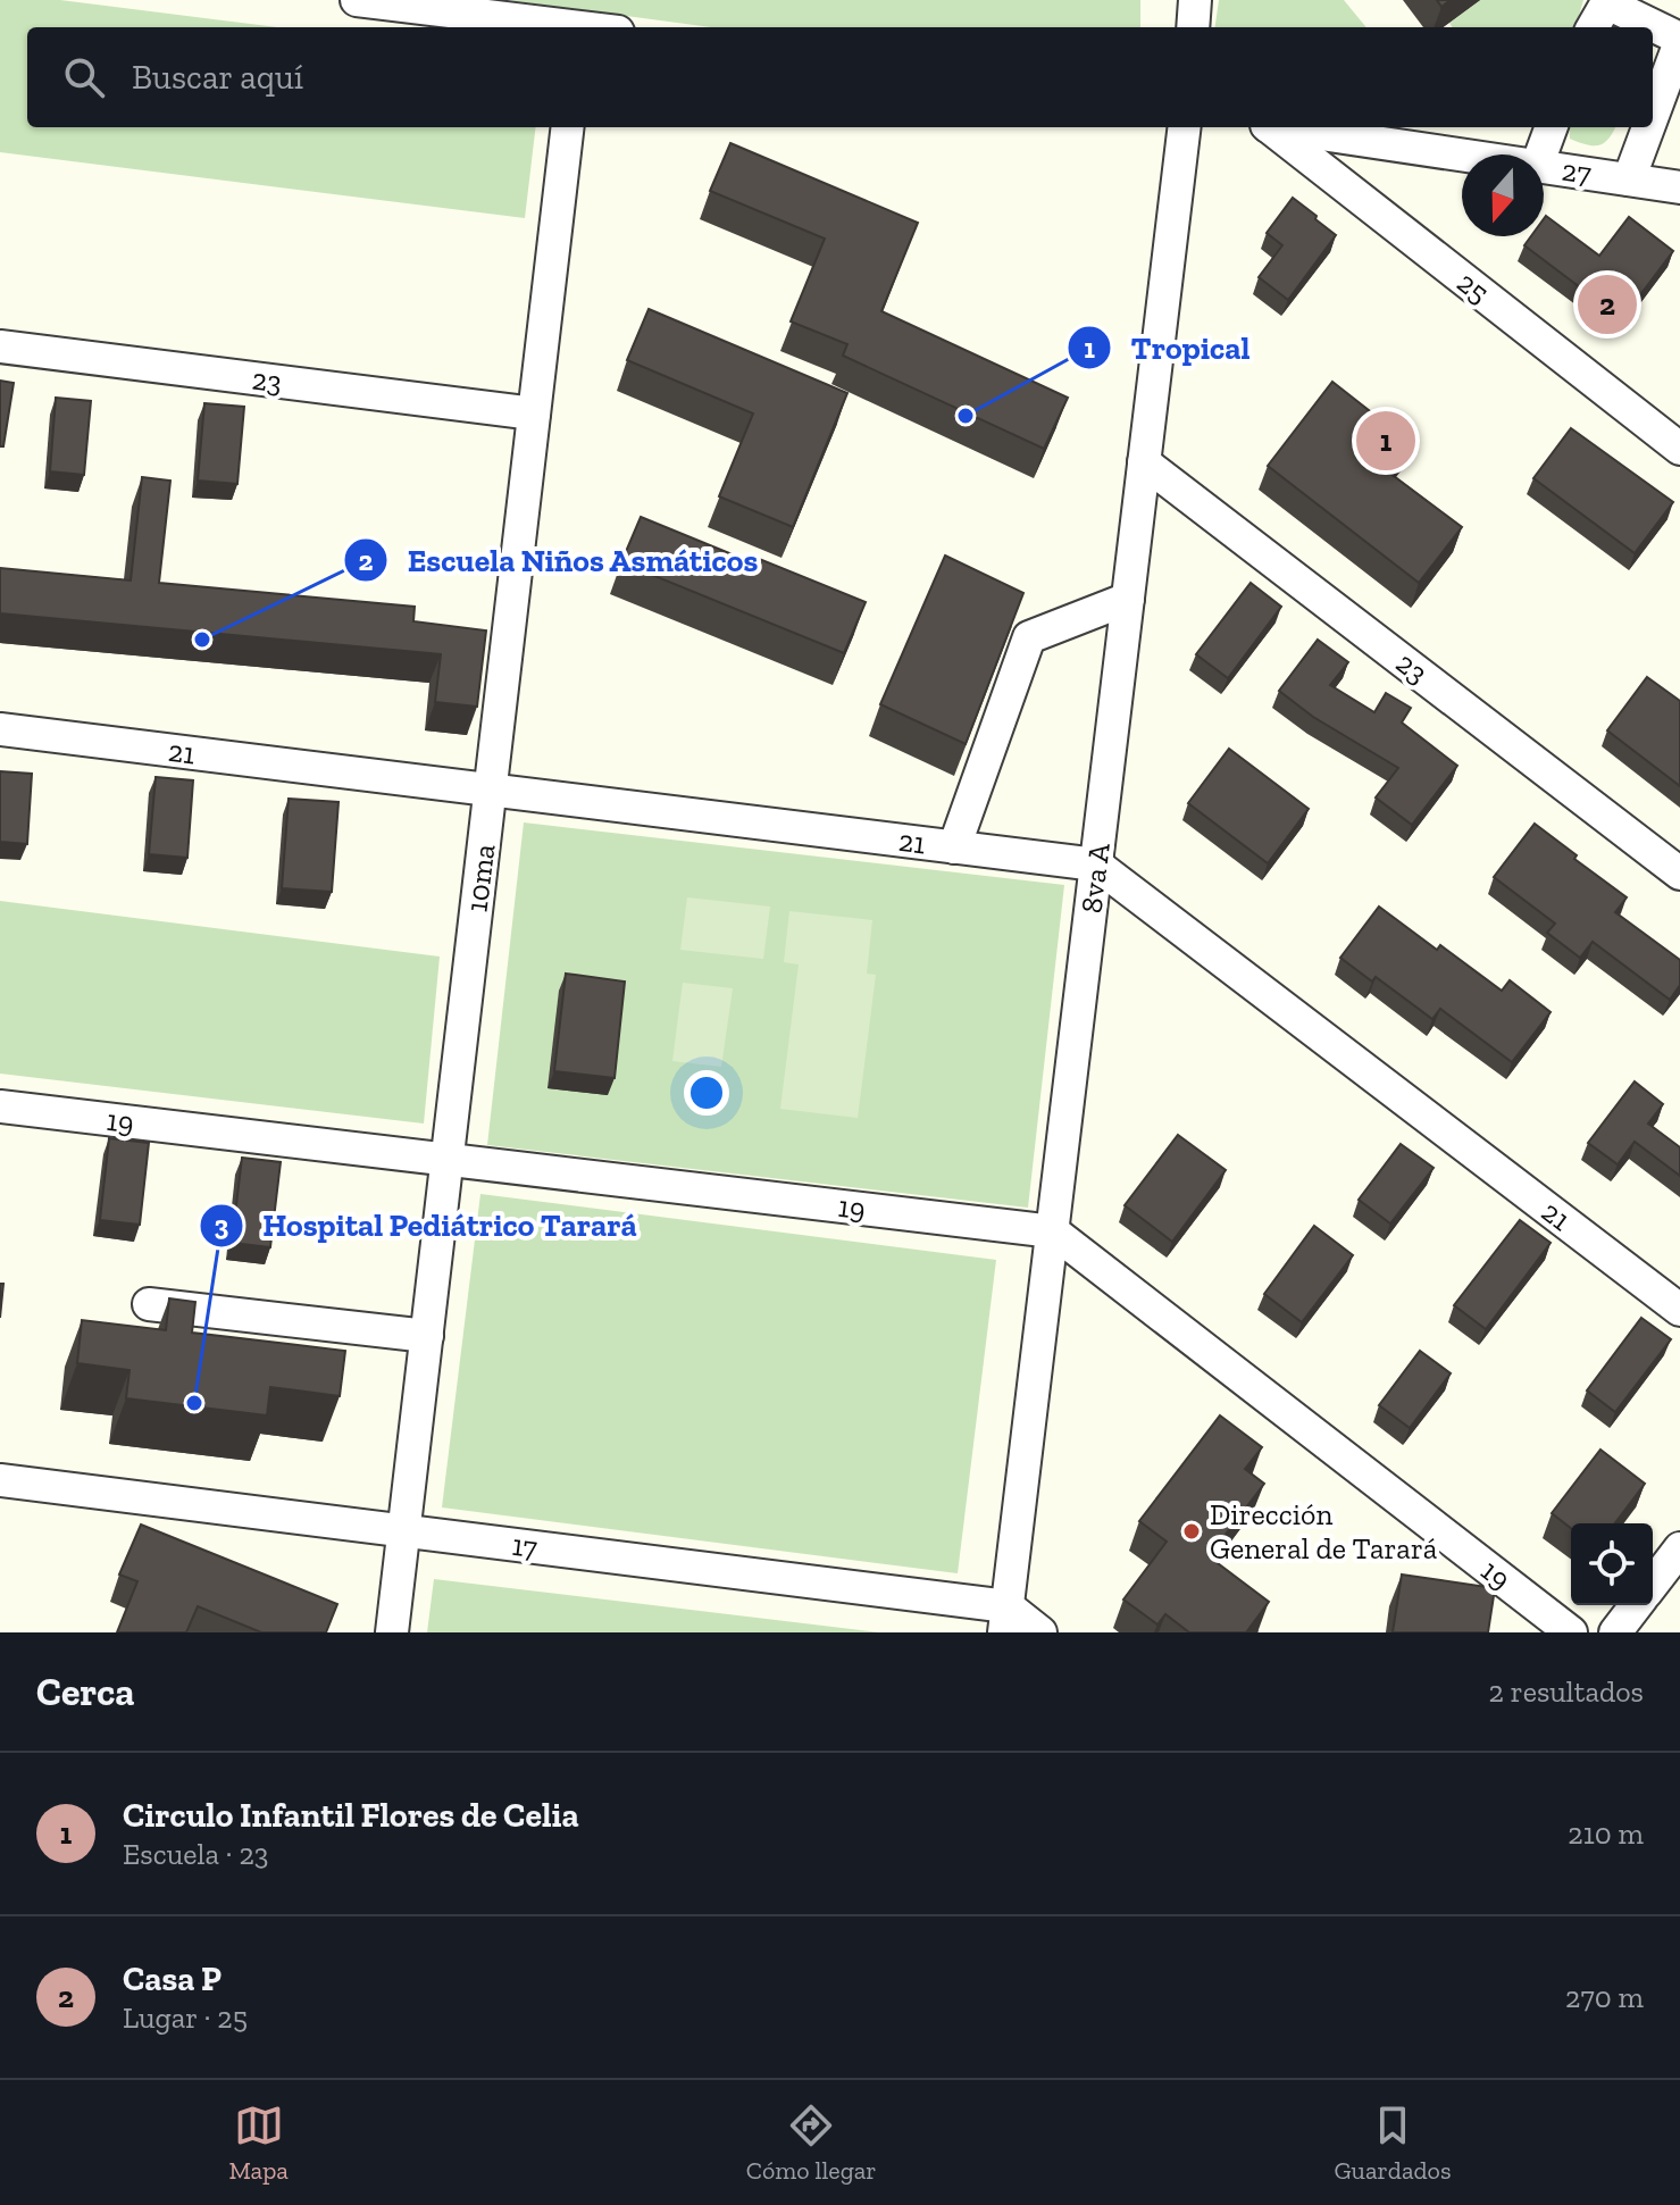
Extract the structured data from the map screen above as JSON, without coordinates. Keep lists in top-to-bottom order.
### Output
{
  "streets": {
    "street": [
      "27",
      "25",
      "23",
      "21",
      "10ma",
      "8va A",
      "19",
      "17"
    ]
  },
  "crossings": [
    ["23", "10ma"],
    ["23", "8va A"],
    ["21", "10ma"],
    ["21", "8va A"],
    ["10ma", "19"],
    ["10ma", "17"],
    ["8va A", "19"],
    ["8va A", "17"]
  ],
  "places": [
    "Tropical",
    "Escuela Niños Asmáticos",
    "Hospital Pediátrico Tarará",
    "Dirección General de Tarará"
  ],
  "north": "bottom",
  "page": {
    "search": "Buscar aquí",
    "pins": ["2", "1"],
    "heading": ["Cerca", "2 resultados"],
    "list": [
      {
        "mark": "1",
        "name": "Circulo Infantil Flores de Celia",
        "note": "Escuela · 23",
        "value": "210 m"
      },
      {
        "mark": "2",
        "name": "Casa P",
        "note": "Lugar · 25",
        "value": "270 m"
      }
    ],
    "nav": ["Mapa", "Cómo llegar", "Guardados"]
  }
}
